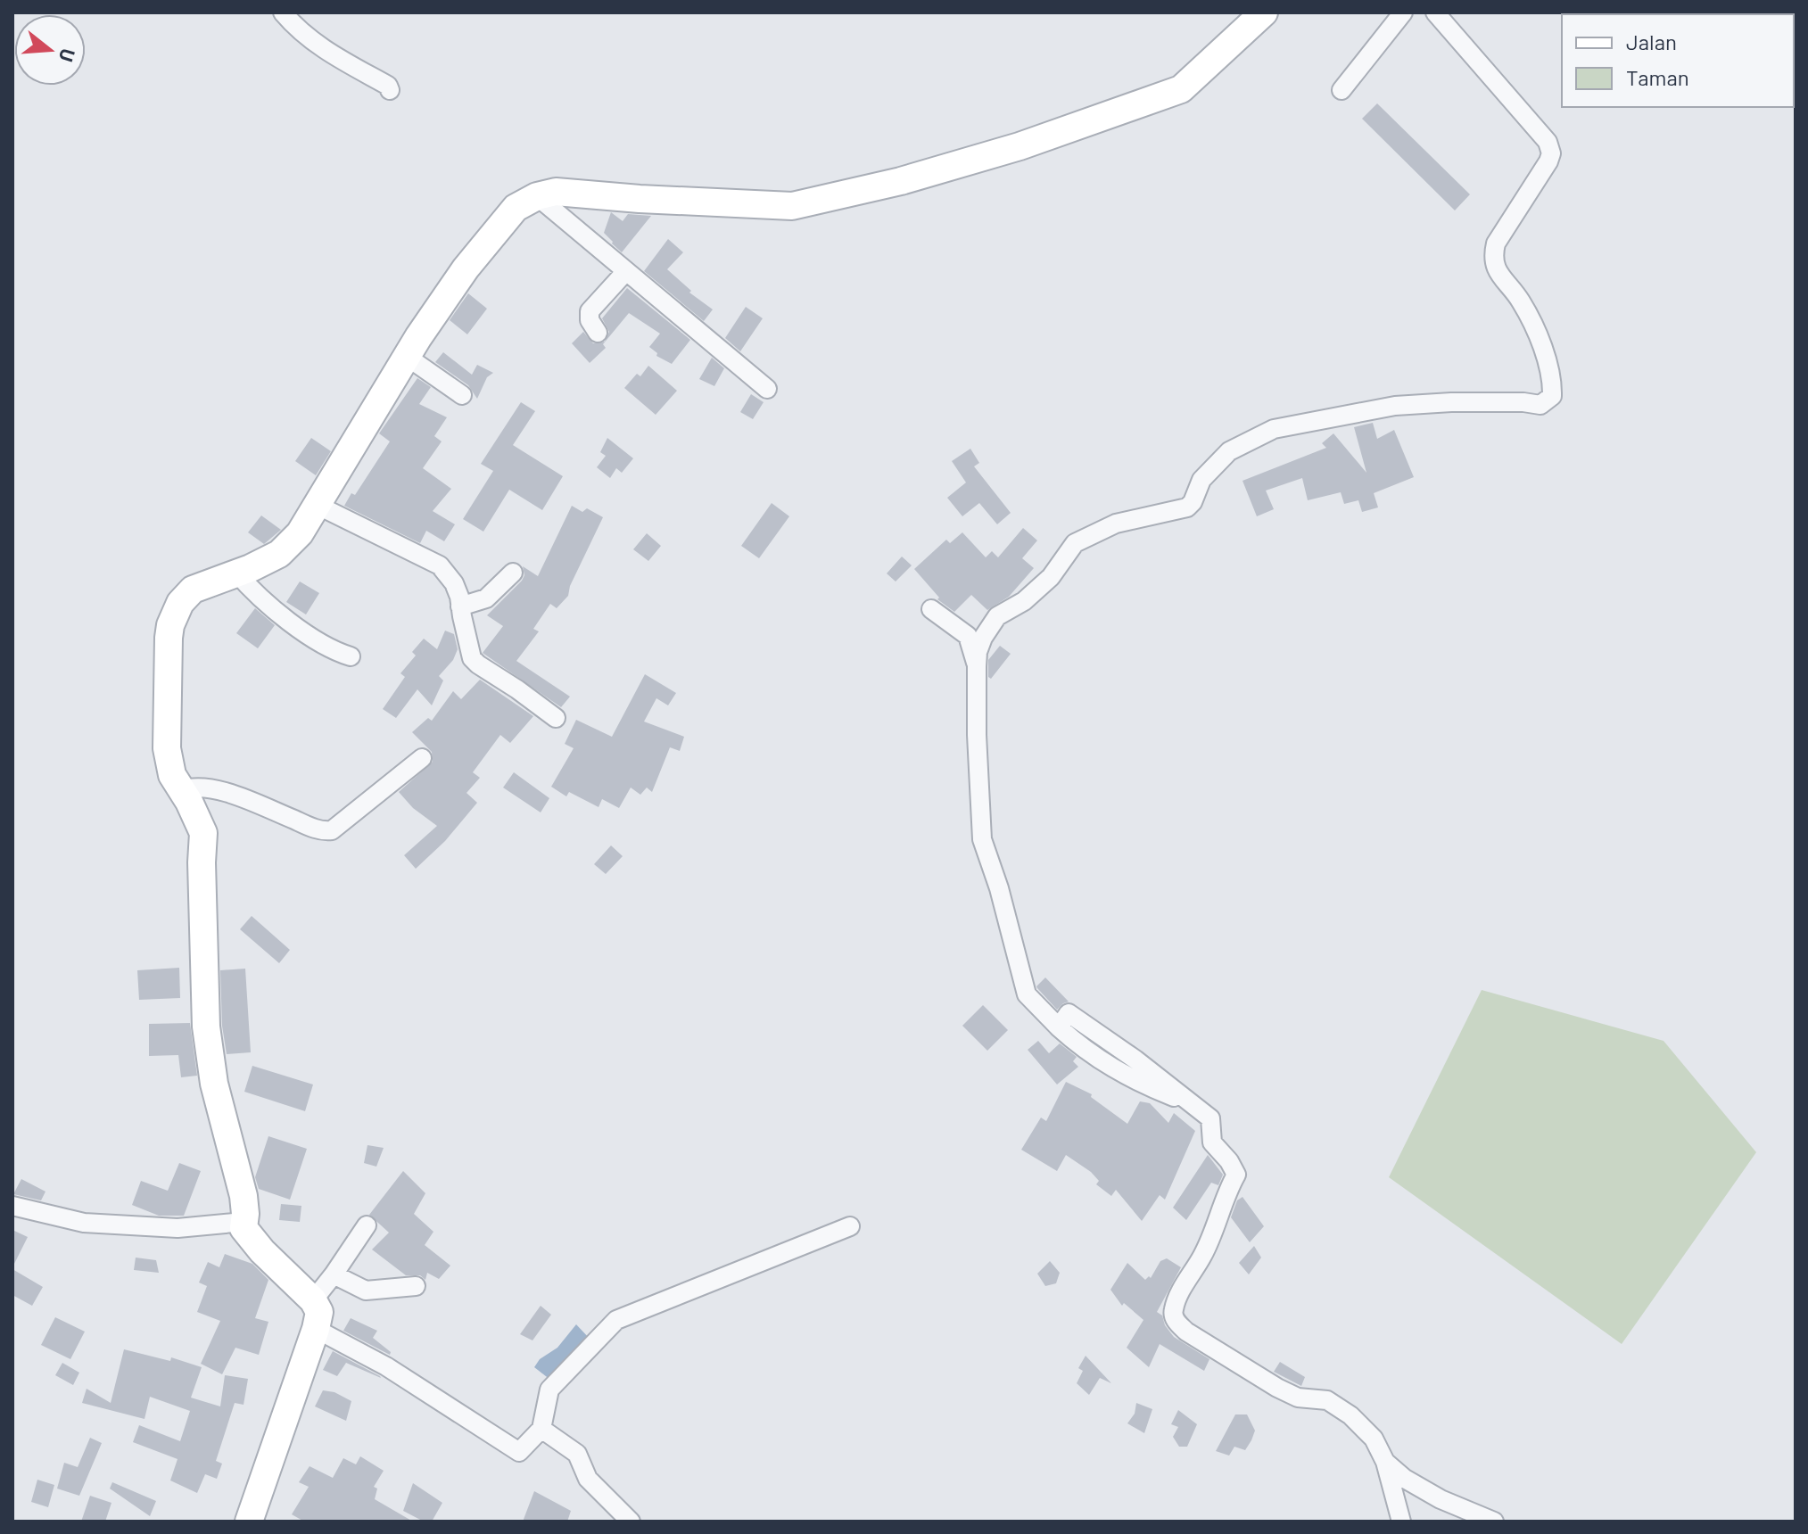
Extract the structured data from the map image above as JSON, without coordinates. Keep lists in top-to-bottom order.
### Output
{
  "legend": ["Jalan", "Taman"],
  "north": "right"
}
